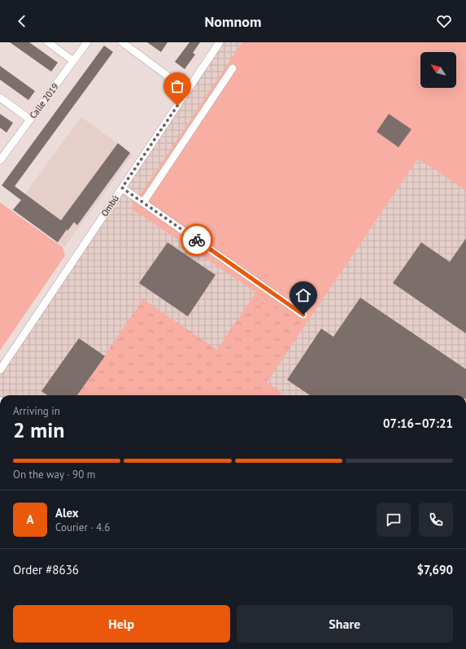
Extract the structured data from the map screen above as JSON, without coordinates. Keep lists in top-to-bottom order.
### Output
{
  "streets": {
    "street": ["Calle 2019", "Ombú"]
  },
  "north": "top left",
  "page": {
    "header": "Nomnom",
    "heading": ["2 min", "Arriving in", "07:16–07:21"],
    "panel": [
      "Alex",
      "Courier · 4.6",
      "Order #8636",
      "$7,690"
    ],
    "bar": "On the way · 90 m",
    "round": "A",
    "buttons": ["Help", "Share"]
  }
}
